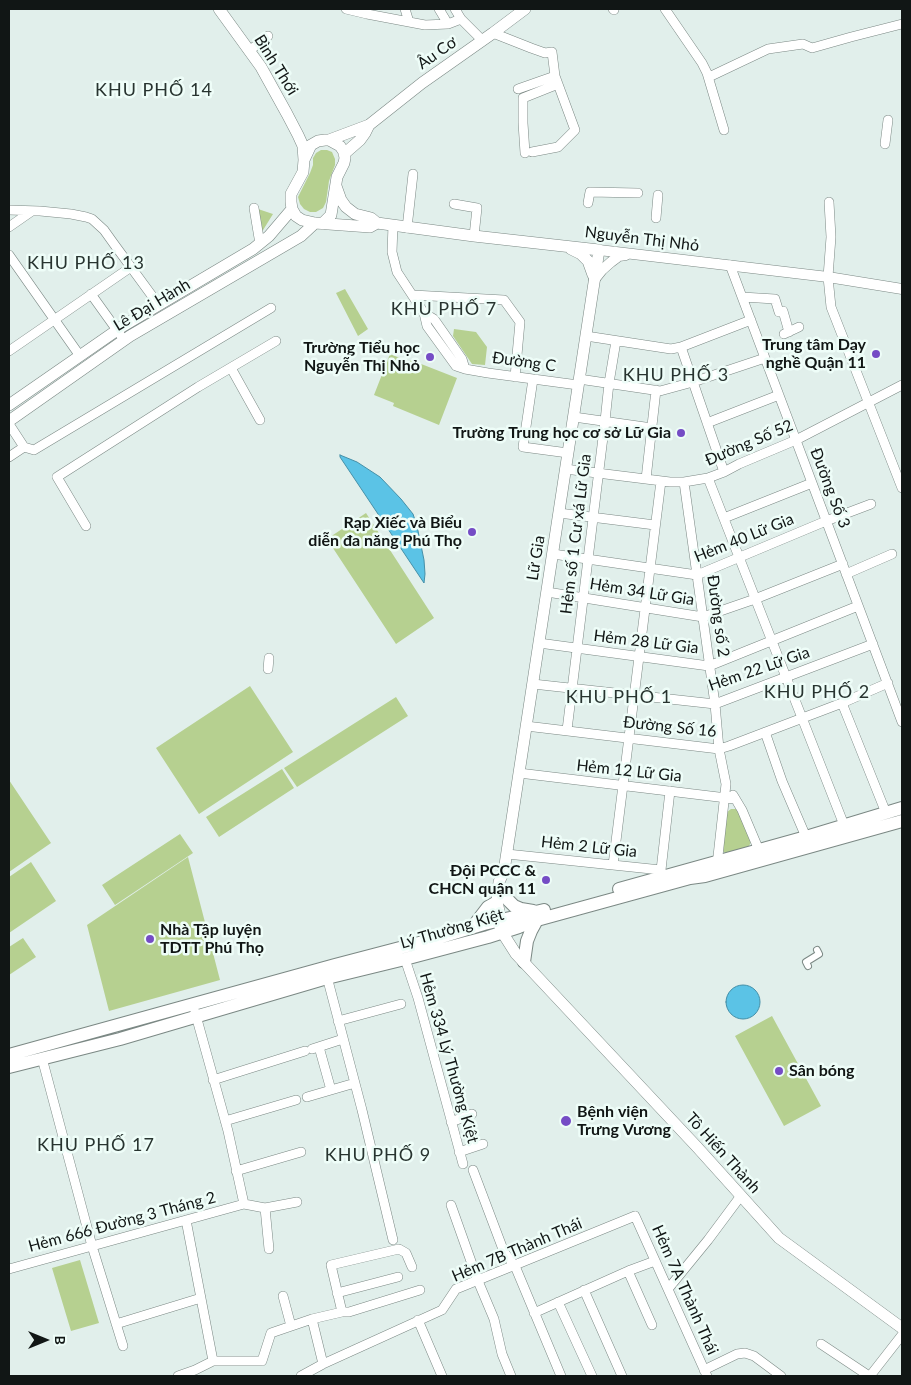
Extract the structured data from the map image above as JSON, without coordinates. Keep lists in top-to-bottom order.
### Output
{
  "streets": {
    "main road": [
      "Âu Cơ",
      "Bình Thới",
      "Nguyễn Thị Nhỏ",
      "Lê Đại Hành",
      "Lữ Gia",
      "Lý Thường Kiệt",
      "Tô Hiến Thành"
    ],
    "street": [
      "Đường C",
      "Đường Số 52",
      "Đường Số 3",
      "Hẻm số 1 Cư xá Lữ Gia",
      "Hẻm 40 Lữ Gia",
      "Hẻm 34 Lữ Gia",
      "Đường số 2",
      "Hẻm 28 Lữ Gia",
      "Hẻm 22 Lữ Gia",
      "Đường Số 16",
      "Hẻm 12 Lữ Gia",
      "Hẻm 2 Lữ Gia",
      "Hẻm 334 Lý Thường Kiệt",
      "Hẻm 666 Đường 3 Tháng 2",
      "Hẻm 7B Thành Thái",
      "Hẻm 7A Thành Thái"
    ]
  },
  "crossings": [
    ["Âu Cơ", "Bình Thới"],
    ["Nguyễn Thị Nhỏ", "Lê Đại Hành"],
    ["Nguyễn Thị Nhỏ", "Đường C"],
    ["Nguyễn Thị Nhỏ", "Đường Số 3"],
    ["Nguyễn Thị Nhỏ", "Lữ Gia"],
    ["Đường C", "Đường Số 3"],
    ["Đường C", "Hẻm số 1 Cư xá Lữ Gia"],
    ["Đường C", "Lữ Gia"],
    ["Đường Số 52", "Đường Số 3"],
    ["Đường Số 52", "Hẻm số 1 Cư xá Lữ Gia"],
    ["Đường Số 52", "Lữ Gia"],
    ["Đường Số 52", "Đường số 2"],
    ["Đường Số 3", "Hẻm 40 Lữ Gia"],
    ["Đường Số 3", "Hẻm 34 Lữ Gia"],
    ["Đường Số 3", "Hẻm 28 Lữ Gia"],
    ["Đường Số 3", "Hẻm 22 Lữ Gia"],
    ["Đường Số 3", "Đường Số 16"],
    ["Hẻm số 1 Cư xá Lữ Gia", "Hẻm 40 Lữ Gia"],
    ["Hẻm số 1 Cư xá Lữ Gia", "Hẻm 34 Lữ Gia"],
    ["Hẻm số 1 Cư xá Lữ Gia", "Hẻm 28 Lữ Gia"],
    ["Hẻm số 1 Cư xá Lữ Gia", "Hẻm 22 Lữ Gia"],
    ["Hẻm số 1 Cư xá Lữ Gia", "Đường Số 16"],
    ["Hẻm 40 Lữ Gia", "Lữ Gia"],
    ["Hẻm 40 Lữ Gia", "Đường số 2"],
    ["Lữ Gia", "Hẻm 34 Lữ Gia"],
    ["Lữ Gia", "Hẻm 28 Lữ Gia"],
    ["Lữ Gia", "Hẻm 22 Lữ Gia"],
    ["Lữ Gia", "Đường Số 16"],
    ["Lữ Gia", "Hẻm 12 Lữ Gia"],
    ["Lữ Gia", "Hẻm 2 Lữ Gia"],
    ["Lữ Gia", "Lý Thường Kiệt"],
    ["Lữ Gia", "Tô Hiến Thành"],
    ["Hẻm 34 Lữ Gia", "Đường số 2"],
    ["Đường số 2", "Hẻm 28 Lữ Gia"],
    ["Đường số 2", "Hẻm 22 Lữ Gia"],
    ["Đường số 2", "Đường Số 16"],
    ["Hẻm 2 Lữ Gia", "Lý Thường Kiệt"],
    ["Lý Thường Kiệt", "Hẻm 334 Lý Thường Kiệt"],
    ["Lý Thường Kiệt", "Tô Hiến Thành"],
    ["Hẻm 7B Thành Thái", "Hẻm 7A Thành Thái"]
  ],
  "districts": [
    "KHU PHỐ 14",
    "KHU PHỐ 13",
    "KHU PHỐ 7",
    "KHU PHỐ 3",
    "KHU PHỐ 2",
    "KHU PHỐ 1",
    "KHU PHỐ 17",
    "KHU PHỐ 9"
  ],
  "places": [
    "Trung tâm Dạy nghề Quận 11",
    "Trường Tiểu học Nguyễn Thị Nhỏ",
    "Trường Trung học cơ sở Lữ Gia",
    "Rạp Xiếc và Biểu diễn đa năng Phú Thọ",
    "Đội PCCC & CHCN quận 11",
    "Nhà Tập luyện TDTT Phú Thọ",
    "Sân bóng",
    "Bệnh viện Trưng Vương"
  ],
  "north": "right"
}
